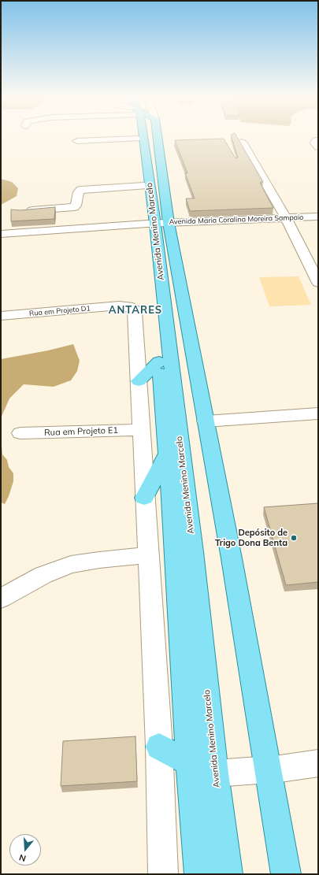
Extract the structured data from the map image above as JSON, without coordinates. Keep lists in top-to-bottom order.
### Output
{
  "streets": {
    "main road": ["Avenida Menino Marcelo"],
    "street": ["Avenida Maria Coralina Moreira Sampaio", "Rua em Projeto D1", "Rua em Projeto E1"]
  },
  "crossings": [
    ["Avenida Maria Coralina Moreira Sampaio", "Avenida Menino Marcelo"]
  ],
  "districts": ["ANTARES"],
  "places": ["Depósito de Trigo Dona Benta"],
  "north": "bottom"
}
